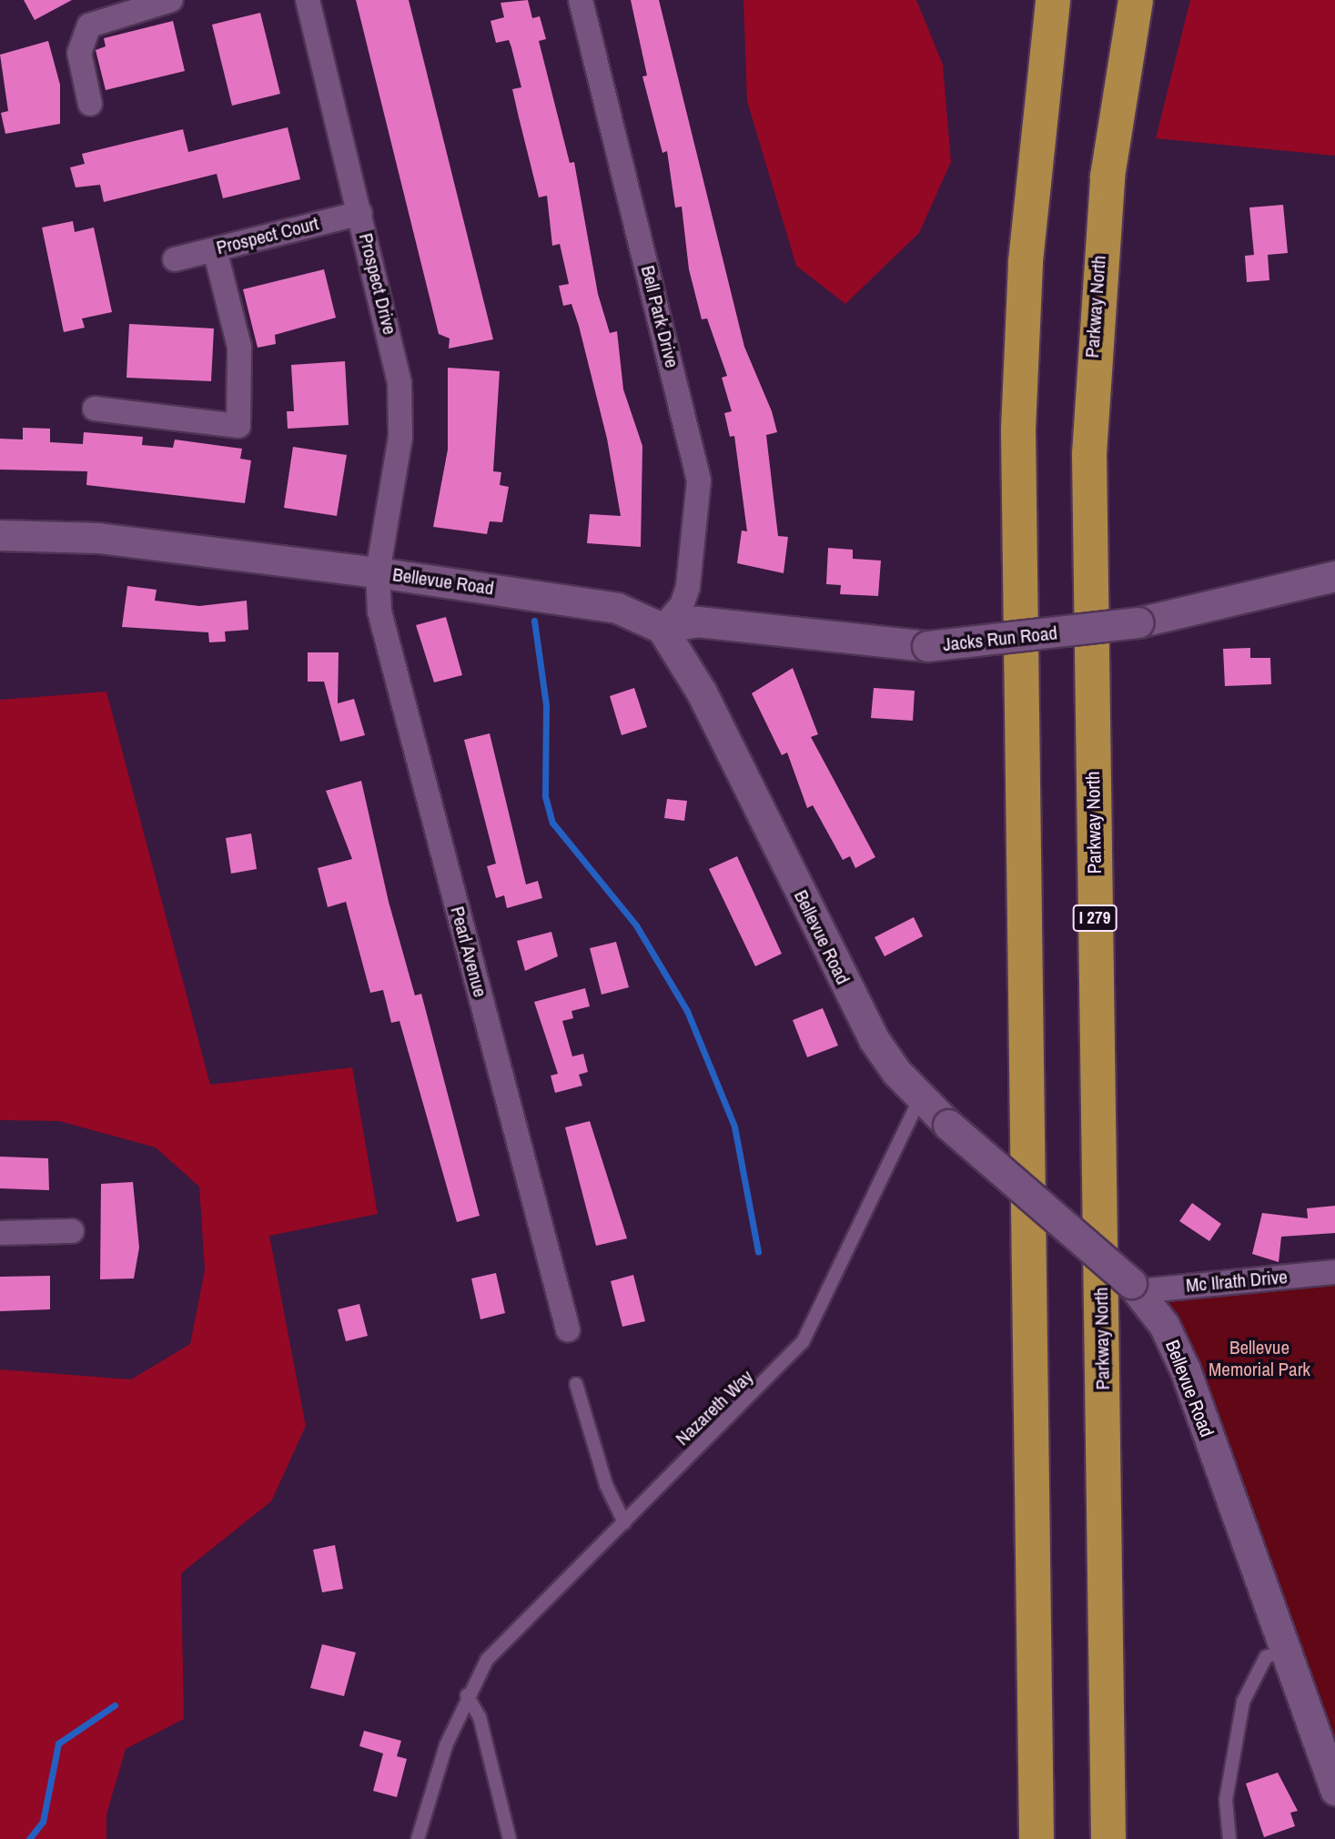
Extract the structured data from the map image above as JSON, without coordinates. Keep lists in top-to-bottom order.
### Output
{
  "streets": {
    "highway": ["Parkway North", "I 279"],
    "street": [
      "Prospect Court",
      "Prospect Drive",
      "Bell Park Drive",
      "Bellevue Road",
      "Jacks Run Road",
      "Pearl Avenue",
      "Mc Ilrath Drive"
    ],
    "lane": ["Nazareth Way"]
  },
  "crossings": [
    ["Prospect Court", "Prospect Drive"],
    ["Prospect Drive", "Bellevue Road"],
    ["Prospect Drive", "Pearl Avenue"],
    ["Bell Park Drive", "Bellevue Road"],
    ["Bell Park Drive", "Jacks Run Road"],
    ["Bellevue Road", "Jacks Run Road"],
    ["Bellevue Road", "Pearl Avenue"],
    ["Bellevue Road", "Mc Ilrath Drive"],
    ["Bellevue Road", "Nazareth Way"]
  ],
  "parks": ["Bellevue Memorial Park"]
}
